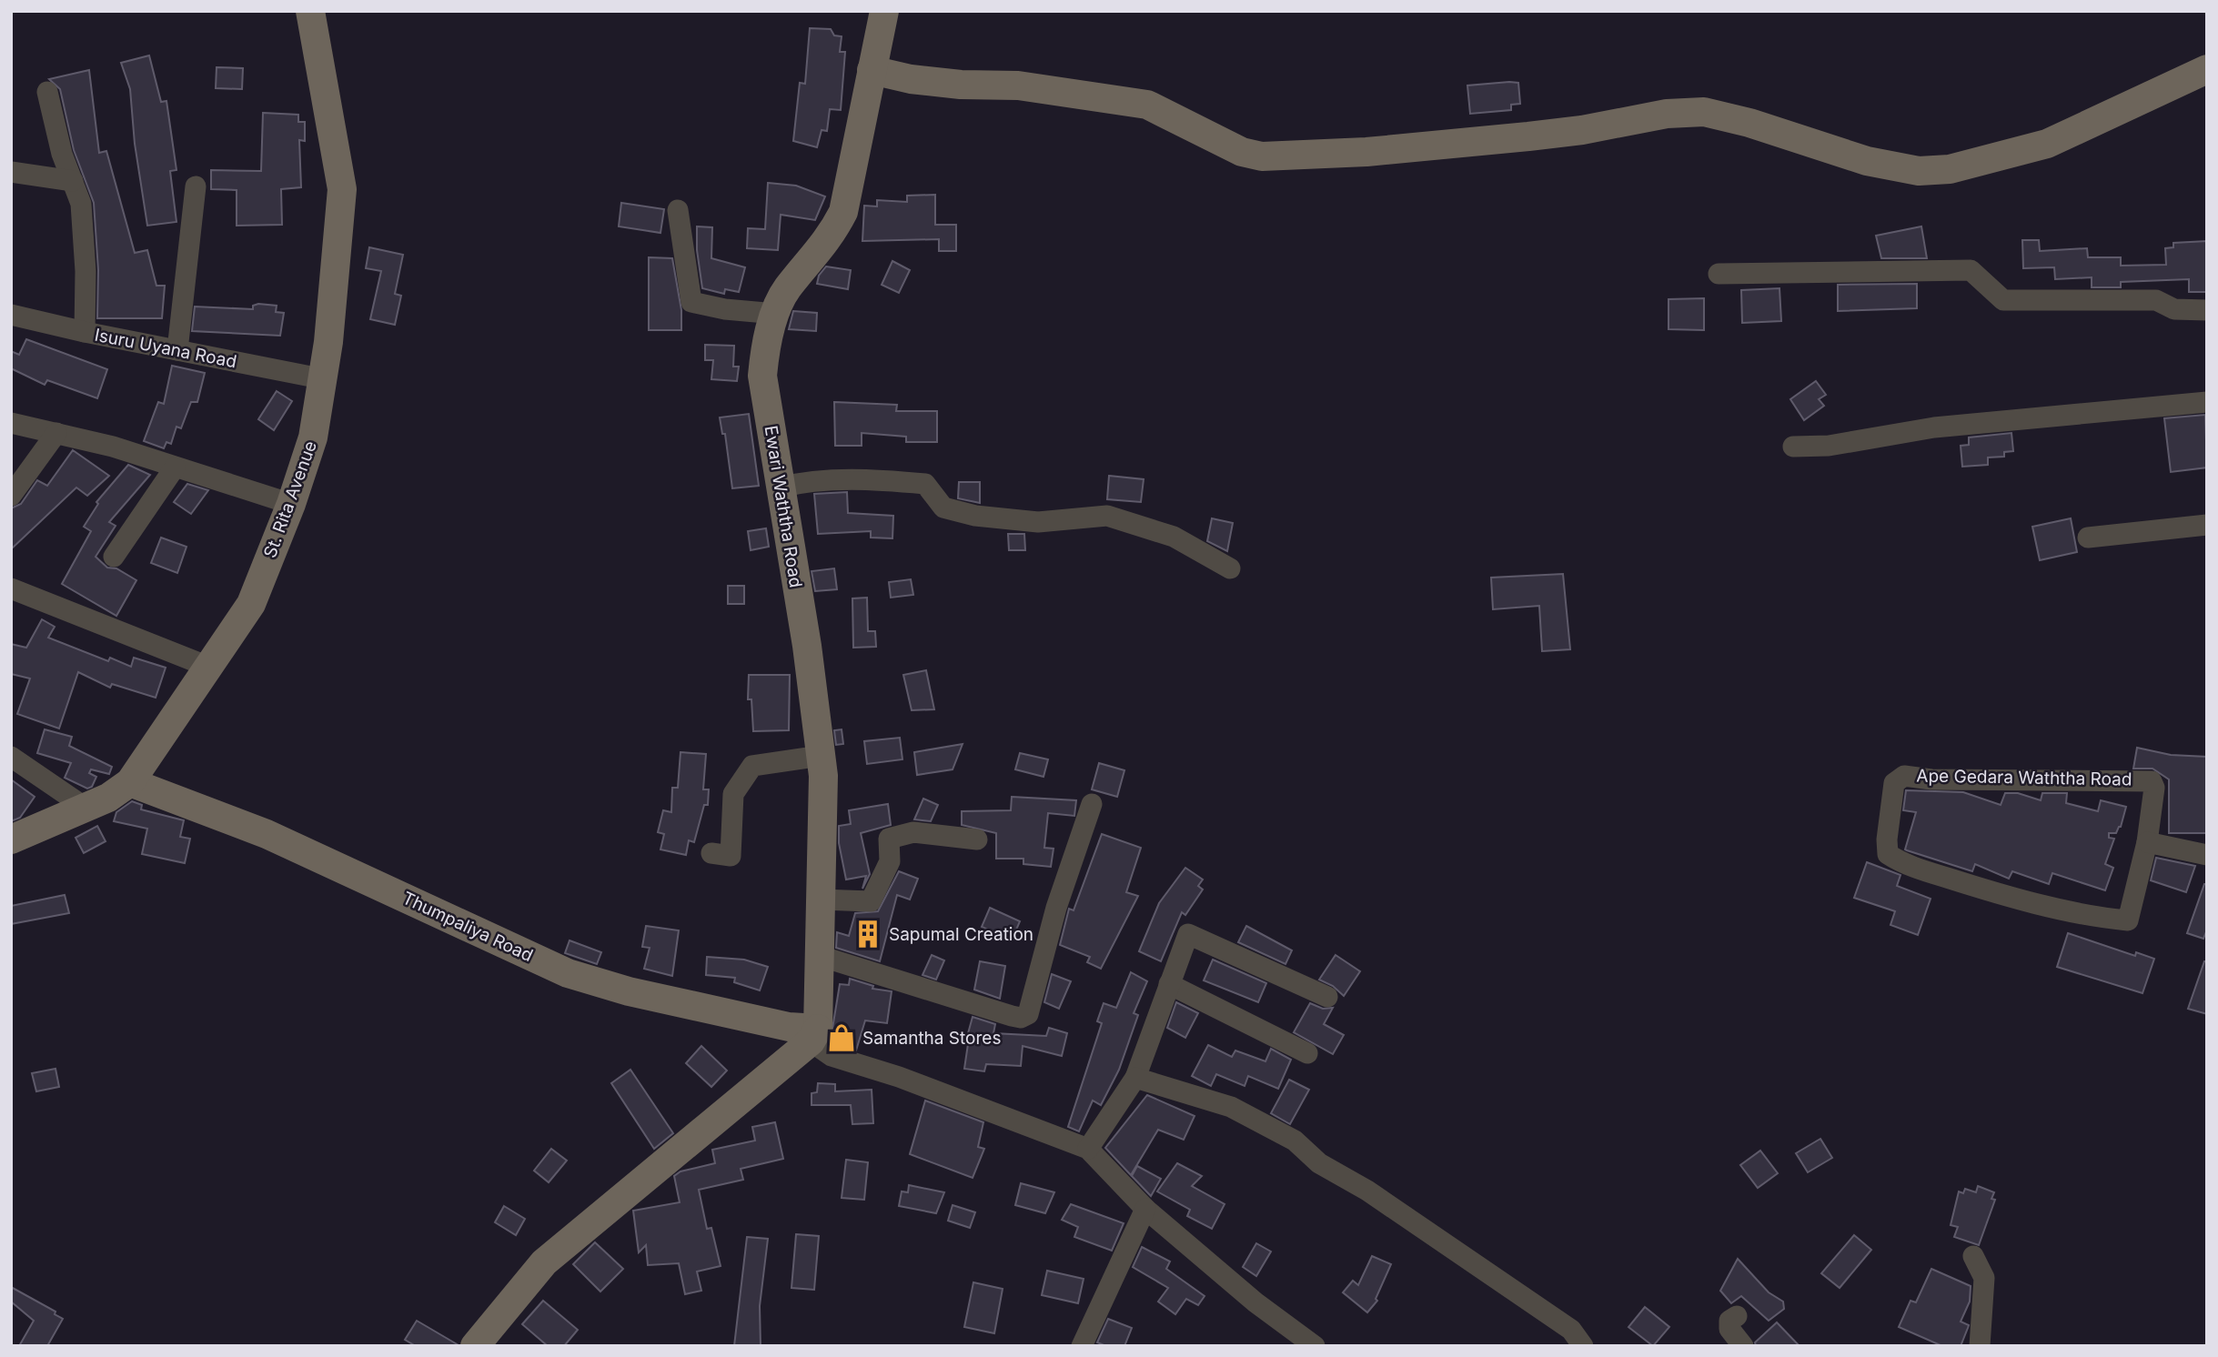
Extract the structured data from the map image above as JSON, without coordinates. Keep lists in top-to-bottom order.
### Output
{
  "streets": {
    "street": [
      "Isuru Uyana Road",
      "St. Rita Avenue",
      "Ewari Waththa Road",
      "Ape Gedara Waththa Road",
      "Thumpaliya Road"
    ]
  },
  "crossings": [
    ["Isuru Uyana Road", "St. Rita Avenue"],
    ["St. Rita Avenue", "Thumpaliya Road"],
    ["Ewari Waththa Road", "Thumpaliya Road"]
  ],
  "places": {
    "building": ["Sapumal Creation"],
    "shop": ["Samantha Stores"]
  }
}
